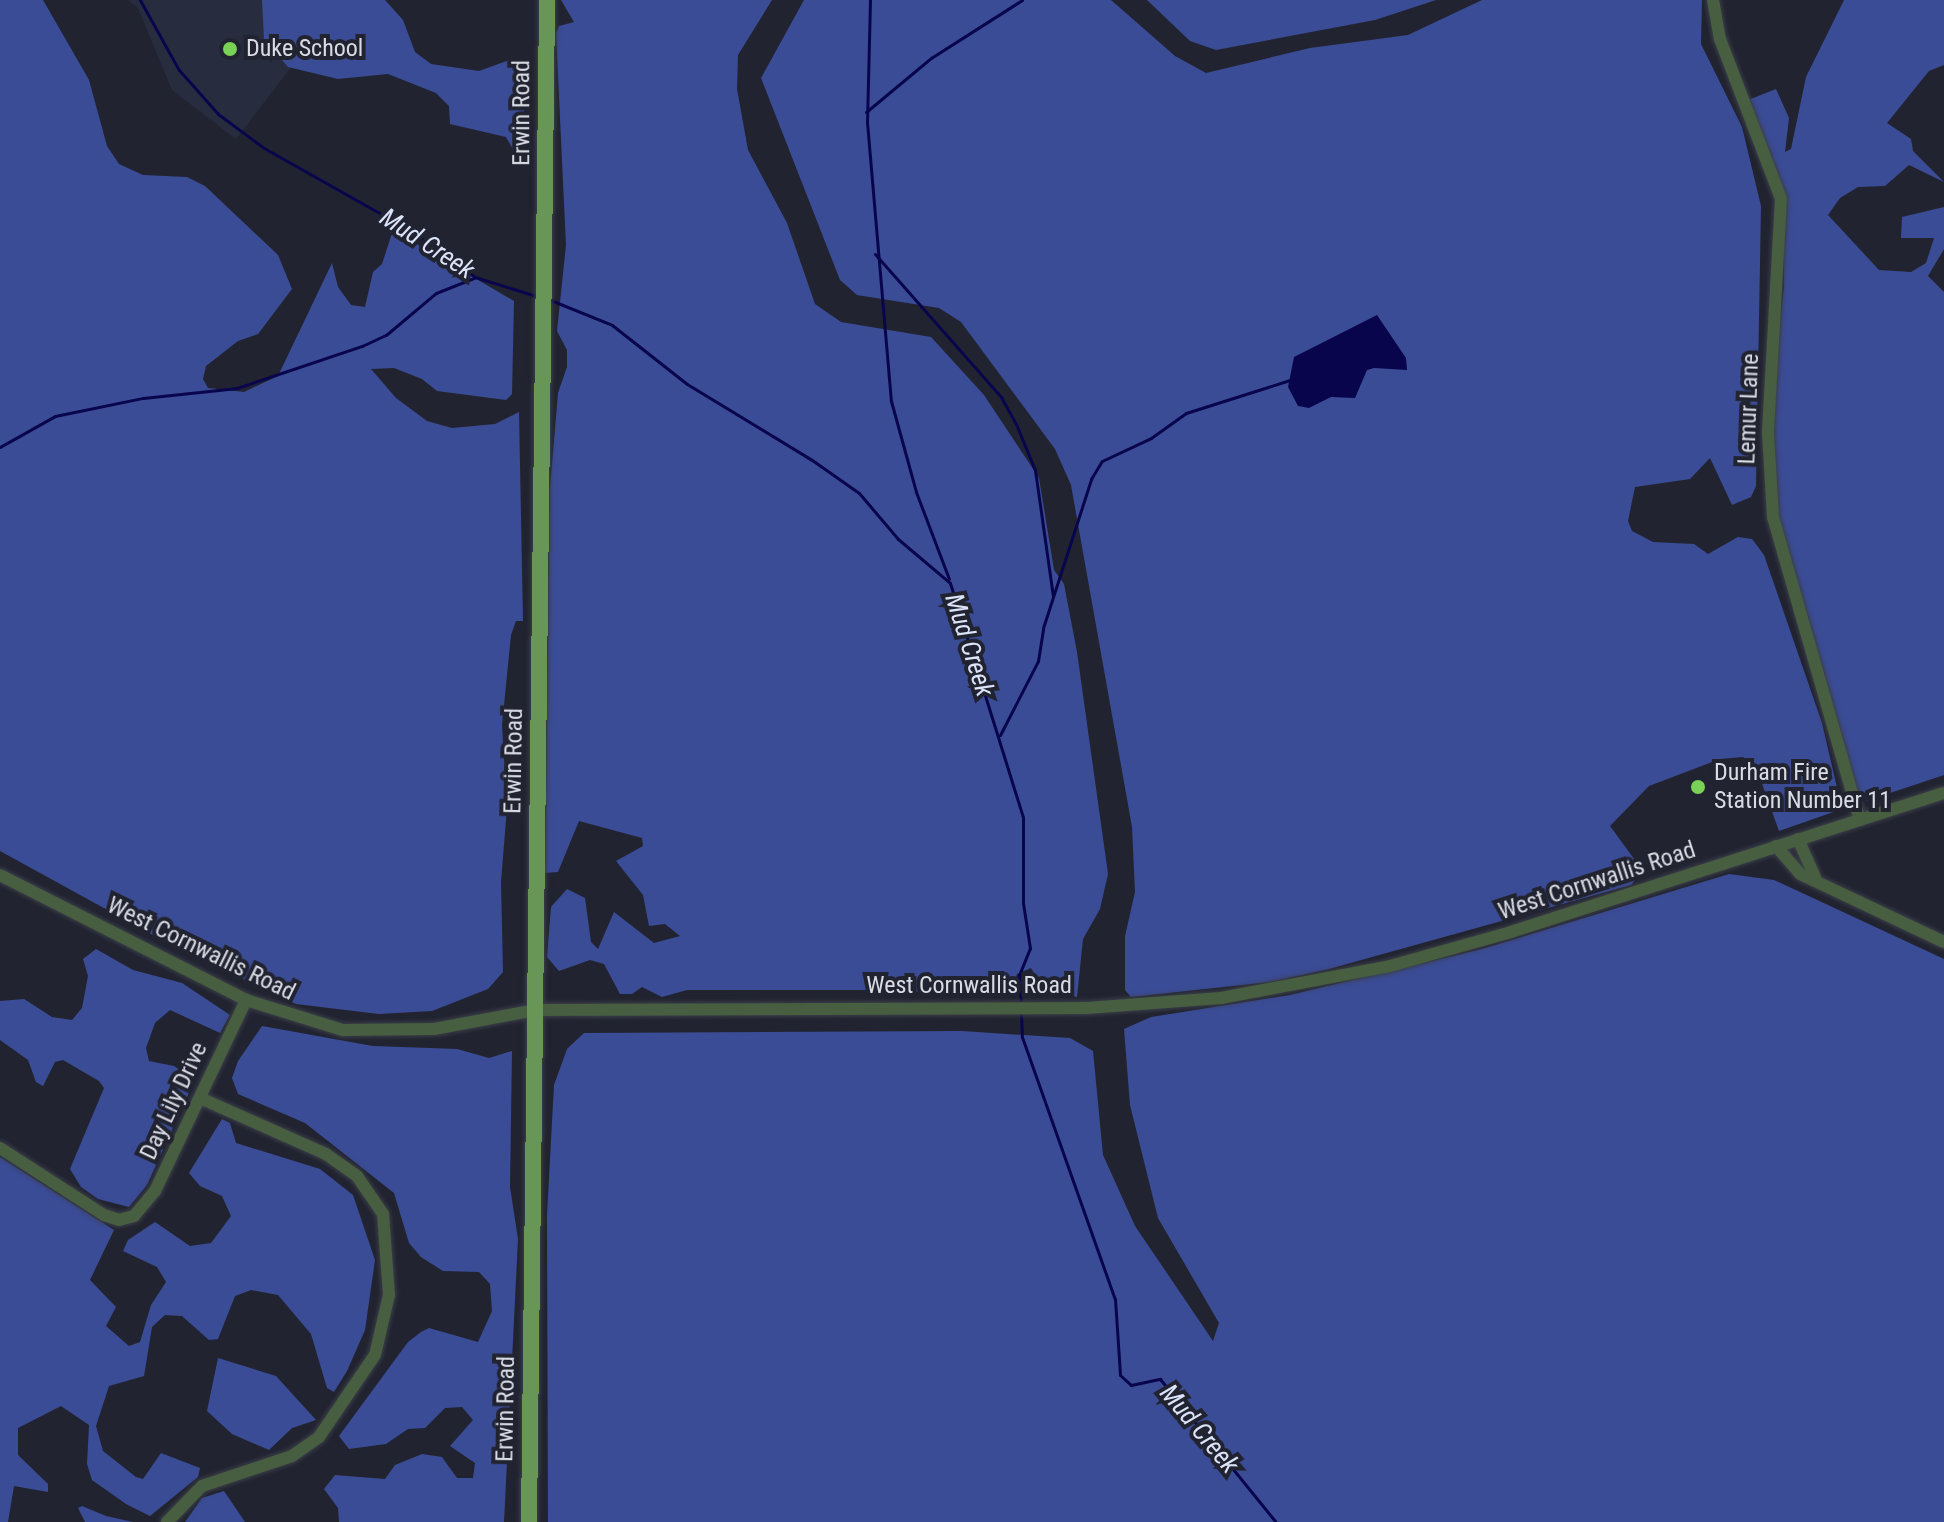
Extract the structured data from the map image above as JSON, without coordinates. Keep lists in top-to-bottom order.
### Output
{
  "streets": {
    "main road": ["Erwin Road"],
    "street": ["Lemur Lane", "West Cornwallis Road", "Day Lily Drive"]
  },
  "crossings": [
    ["Erwin Road", "West Cornwallis Road"],
    ["Lemur Lane", "West Cornwallis Road"],
    ["West Cornwallis Road", "Day Lily Drive"]
  ],
  "water": ["Mud Creek"],
  "places": ["Duke School", "Durham Fire Station Number 11"]
}
